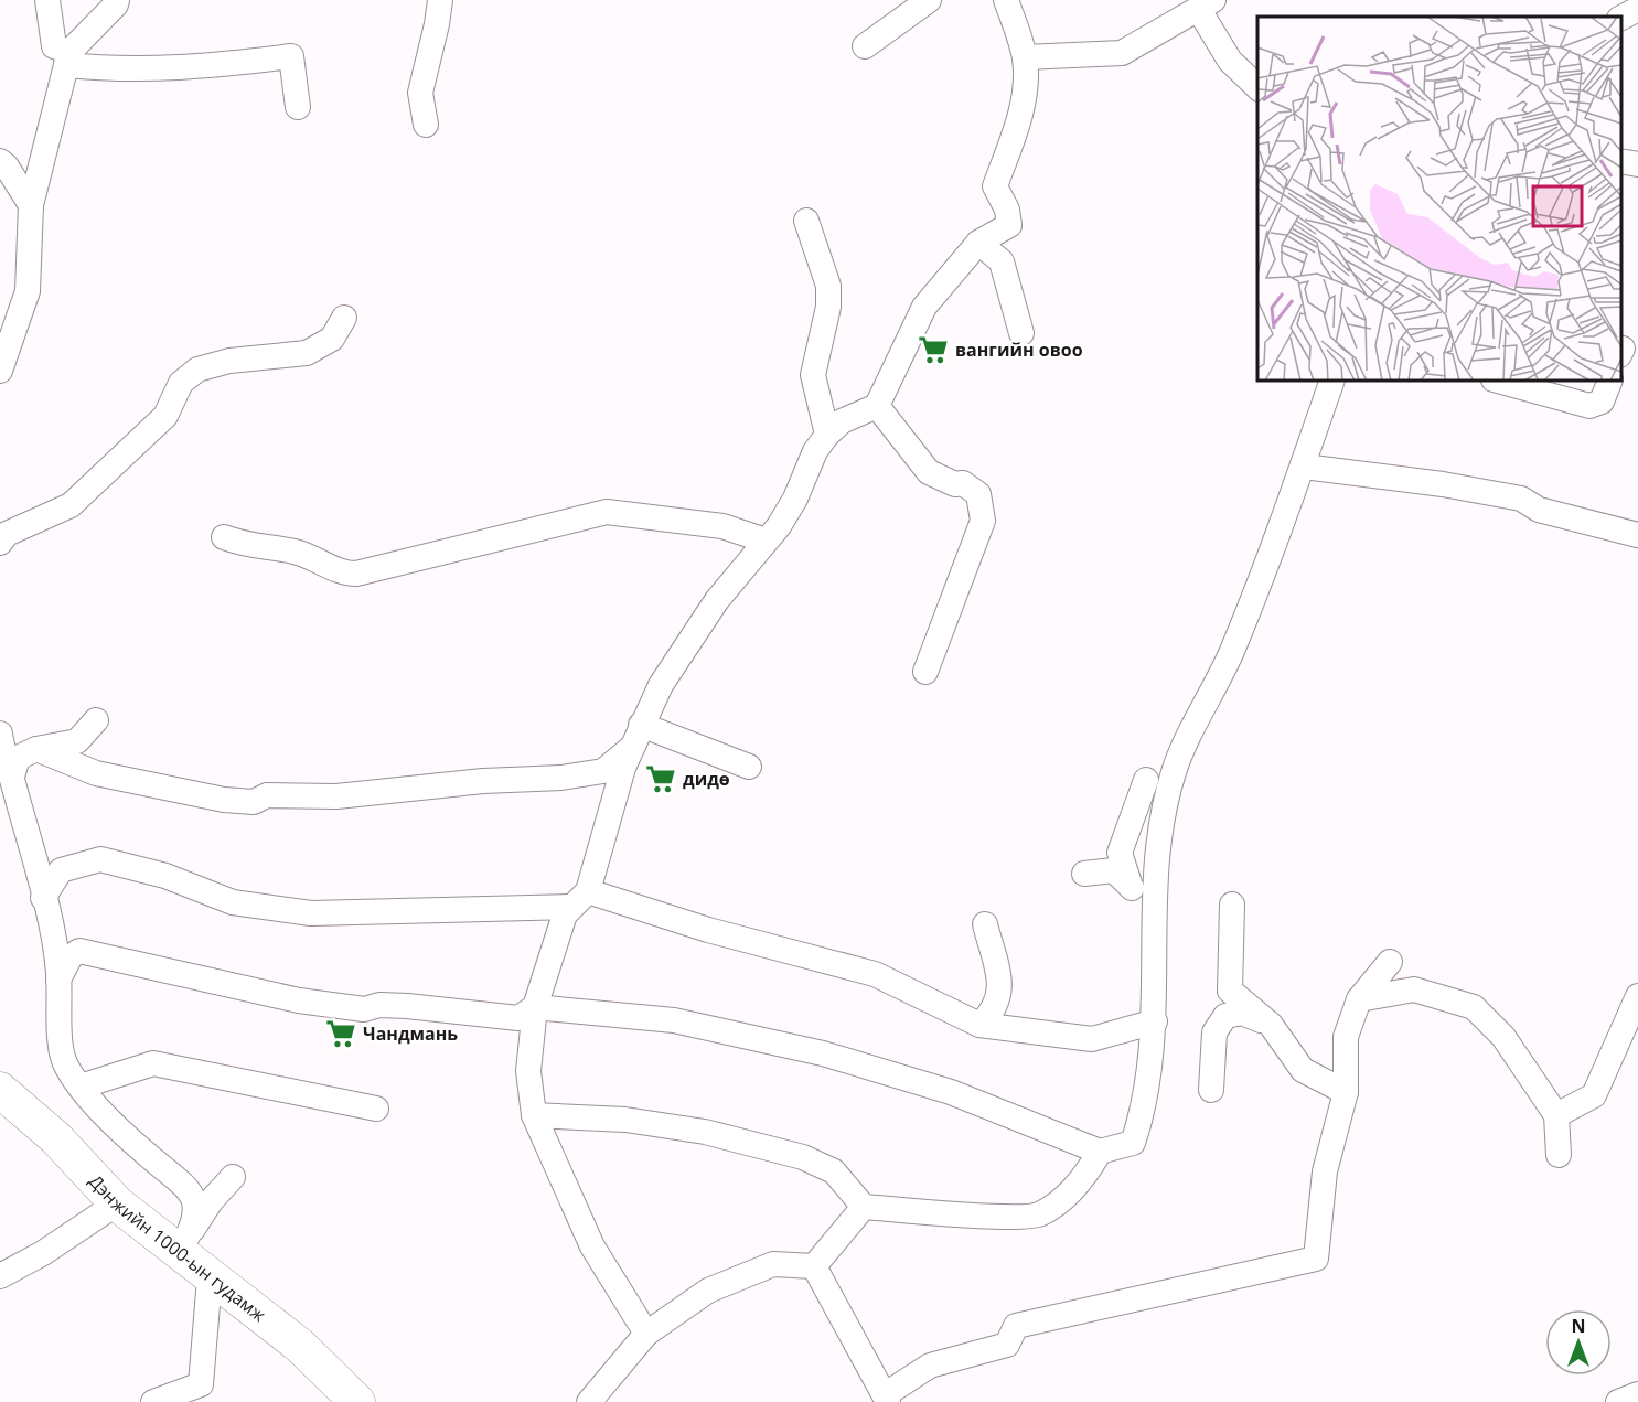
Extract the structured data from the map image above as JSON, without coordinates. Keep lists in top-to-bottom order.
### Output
{
  "streets": {
    "main road": ["Дэнжийн 1000-ын гудамж"]
  },
  "places": {
    "supermarket": ["вангийн овоо", "дидө", "Чандмань"]
  },
  "north": "top"
}
